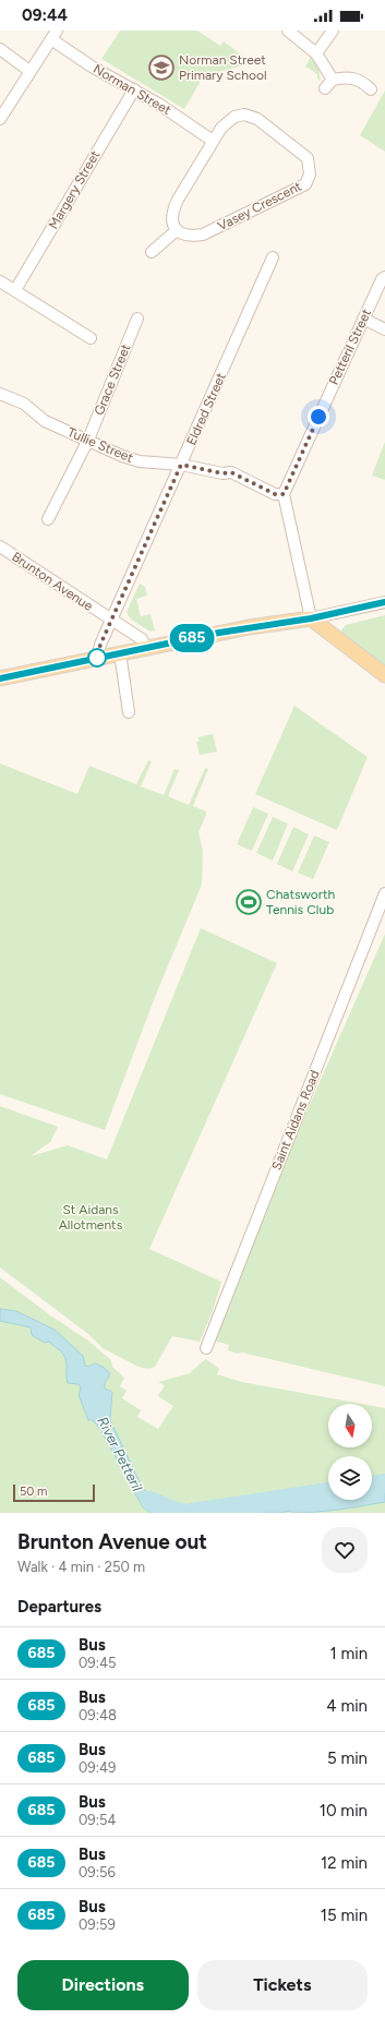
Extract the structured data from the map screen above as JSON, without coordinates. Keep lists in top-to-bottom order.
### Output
{
  "streets": {
    "street": [
      "Norman Street",
      "Margery Street",
      "Vasey Crescent",
      "Petteril Street",
      "Grace Street",
      "Eldred Street",
      "Tullie Street",
      "Brunton Avenue",
      "Saint Aidans Road"
    ]
  },
  "crossings": [
    ["Norman Street", "Margery Street"],
    ["Norman Street", "Vasey Crescent"],
    ["Petteril Street", "Tullie Street"],
    ["Grace Street", "Tullie Street"],
    ["Eldred Street", "Tullie Street"],
    ["Eldred Street", "Brunton Avenue"]
  ],
  "water": ["River Petteril"],
  "parks": ["St Aidans Allotments"],
  "places": {
    "school or university": ["Norman Street Primary School"],
    "sports": ["Chatsworth Tennis Club"]
  },
  "lines": ["bus line 685"],
  "scale_bar": "50 m",
  "north": "bottom",
  "page": {
    "status": "09:44",
    "on_map": "685",
    "scale": "50 m",
    "heading": [
      ["Brunton Avenue out", "Walk · 4 min · 250 m"],
      "Departures"
    ],
    "list": [
      {
        "mark": "685",
        "name": "Bus",
        "note": "09:45",
        "value": "1 min"
      },
      {
        "mark": "685",
        "name": "Bus",
        "note": "09:48",
        "value": "4 min"
      },
      {
        "mark": "685",
        "name": "Bus",
        "note": "09:49",
        "value": "5 min"
      },
      {
        "mark": "685",
        "name": "Bus",
        "note": "09:54",
        "value": "10 min"
      },
      {
        "mark": "685",
        "name": "Bus",
        "note": "09:56",
        "value": "12 min"
      },
      {
        "mark": "685",
        "name": "Bus",
        "note": "09:59",
        "value": "15 min"
      }
    ],
    "buttons": ["Directions", "Tickets"]
  }
}
